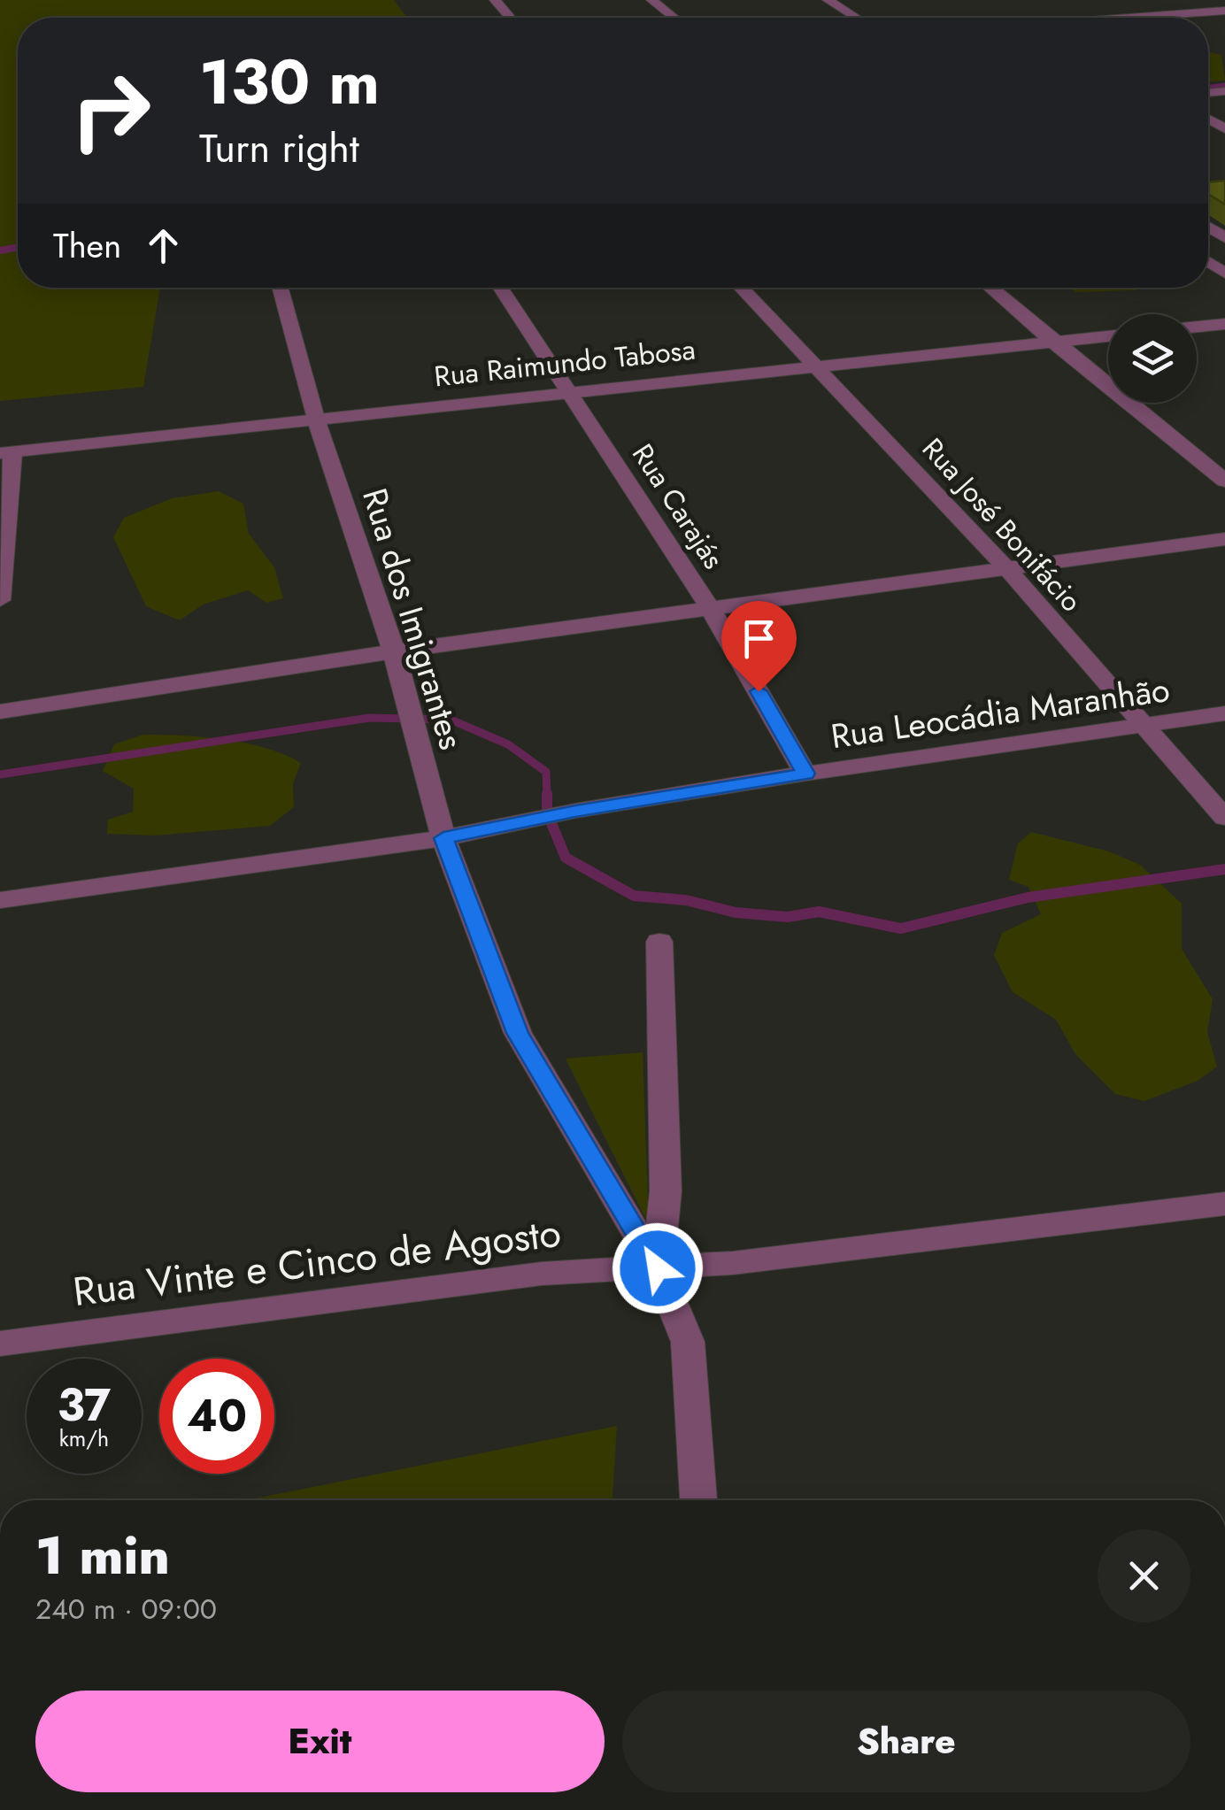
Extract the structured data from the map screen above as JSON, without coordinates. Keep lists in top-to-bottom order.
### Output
{
  "streets": {
    "street": [
      "Rua Raimundo Tabosa",
      "Rua Carajás",
      "Rua José Bonifácio",
      "Rua dos Imigrantes",
      "Rua Leocádia Maranhão",
      "Rua Vinte e Cinco de Agosto"
    ]
  },
  "crossings": [
    ["Rua Raimundo Tabosa", "Rua Carajás"],
    ["Rua Raimundo Tabosa", "Rua José Bonifácio"],
    ["Rua Raimundo Tabosa", "Rua dos Imigrantes"],
    ["Rua Carajás", "Rua Leocádia Maranhão"],
    ["Rua José Bonifácio", "Rua Leocádia Maranhão"],
    ["Rua dos Imigrantes", "Rua Leocádia Maranhão"],
    ["Rua dos Imigrantes", "Rua Vinte e Cinco de Agosto"]
  ],
  "page": {
    "turn": ["130 m", "Turn right"],
    "then": "Then",
    "speed": "37 km/h",
    "limit": "40",
    "heading": ["1 min", "240 m · 09:00"],
    "buttons": ["Exit", "Share"]
  }
}
